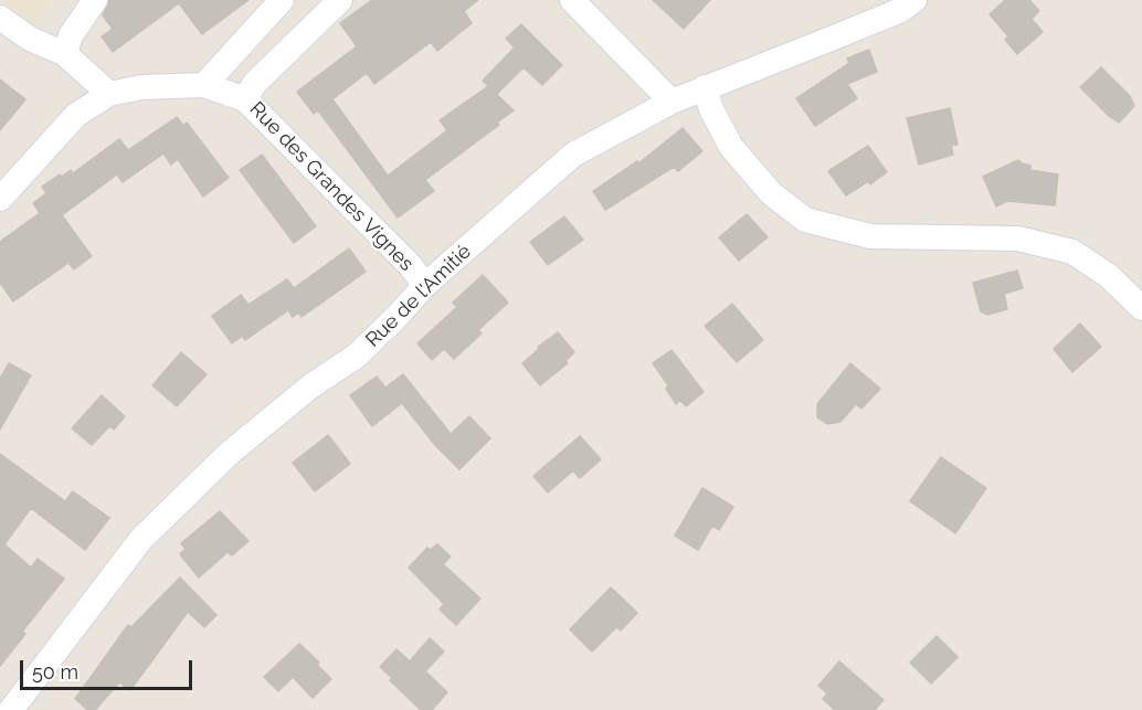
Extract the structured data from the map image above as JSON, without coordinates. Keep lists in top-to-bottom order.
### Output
{
  "streets": {
    "street": ["Rue des Grandes Vignes", "Rue de l'Amitié"]
  },
  "crossings": [
    ["Rue des Grandes Vignes", "Rue de l'Amitié"]
  ],
  "scale_bar": "50 m"
}
